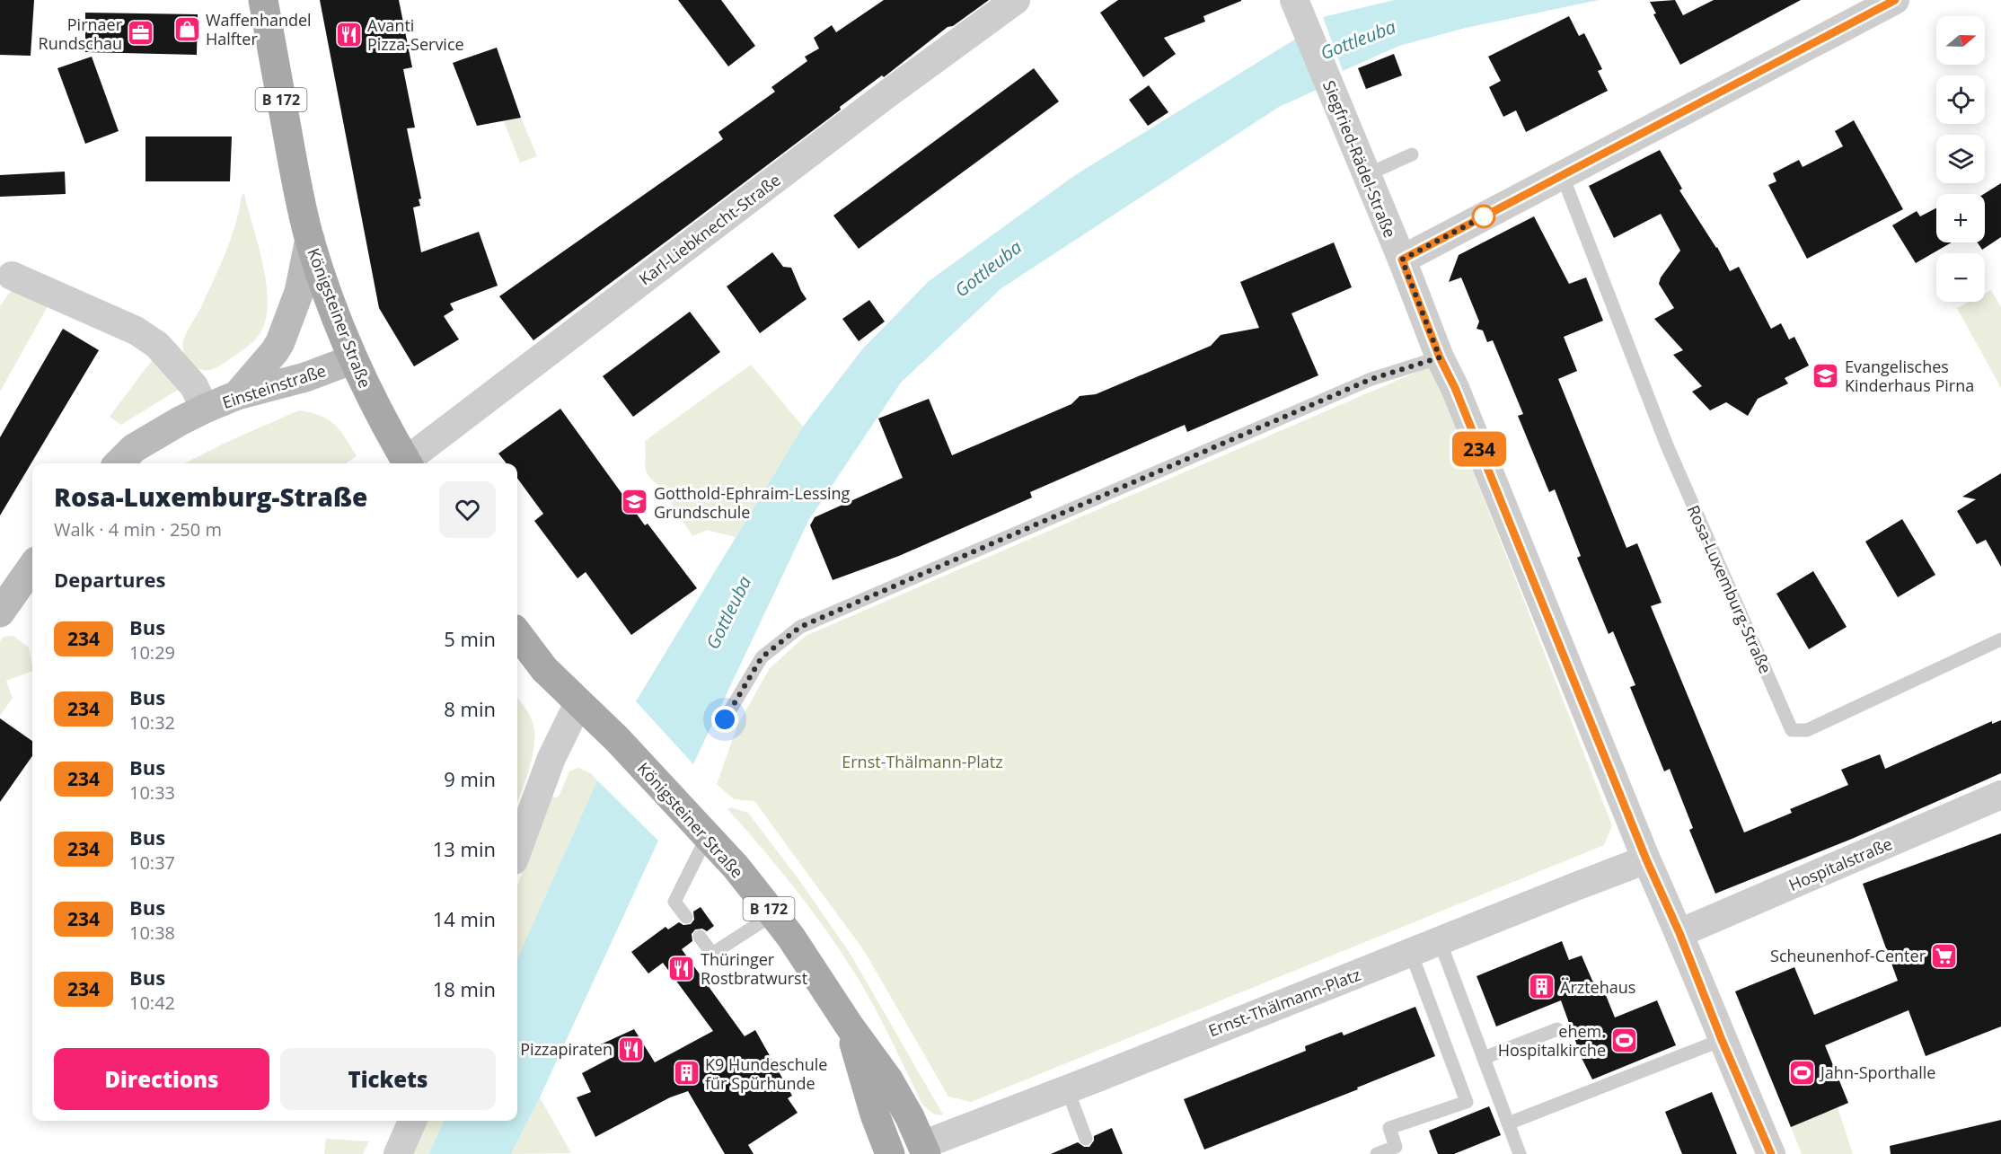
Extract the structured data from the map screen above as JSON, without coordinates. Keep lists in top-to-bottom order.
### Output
{
  "streets": {
    "main road": ["B 172", "Königsteiner Straße", "Einsteinstraße"],
    "street": [
      "Siegfried-Rädel-Straße",
      "Karl-Liebknecht-Straße",
      "Hospitalstraße",
      "Ernst-Thälmann-Platz"
    ],
    "lane": ["Rosa-Luxemburg-Straße"]
  },
  "crossings": [
    ["Siegfried-Rädel-Straße", "Hospitalstraße"],
    ["Siegfried-Rädel-Straße", "Ernst-Thälmann-Platz"],
    ["Königsteiner Straße", "Einsteinstraße"],
    ["Königsteiner Straße", "Ernst-Thälmann-Platz"]
  ],
  "water": ["Gottleuba"],
  "parks": ["Ernst-Thälmann-Platz"],
  "places": {
    "shop": ["Waffenhandel Halfter"],
    "office": ["Pirnaer Rundschau"],
    "restaurant": ["Avanti Pizza-Service", "Thüringer Rostbratwurst", "Pizzapiraten"],
    "school or university": ["Evangelisches Kinderhaus Pirna", "Gotthold-Ephraim-Lessing Grundschule"],
    "supermarket": ["Scheunenhof-Center"],
    "building": ["Ärztehaus", "K9 Hundeschule für Spürhunde"],
    "sports": ["ehem. Hospitalkirche", "Jahn-Sporthalle"]
  },
  "lines": ["bus line 234"],
  "north": "right",
  "page": {
    "on_map": "234",
    "map_buttons": ["+", "−"],
    "heading": [
      ["Rosa-Luxemburg-Straße", "Walk · 4 min · 250 m"],
      "Departures"
    ],
    "list": [
      {
        "mark": "234",
        "name": "Bus",
        "note": "10:29",
        "value": "5 min"
      },
      {
        "mark": "234",
        "name": "Bus",
        "note": "10:32",
        "value": "8 min"
      },
      {
        "mark": "234",
        "name": "Bus",
        "note": "10:33",
        "value": "9 min"
      },
      {
        "mark": "234",
        "name": "Bus",
        "note": "10:37",
        "value": "13 min"
      },
      {
        "mark": "234",
        "name": "Bus",
        "note": "10:38",
        "value": "14 min"
      },
      {
        "mark": "234",
        "name": "Bus",
        "note": "10:42",
        "value": "18 min"
      }
    ],
    "buttons": ["Directions", "Tickets"]
  }
}
